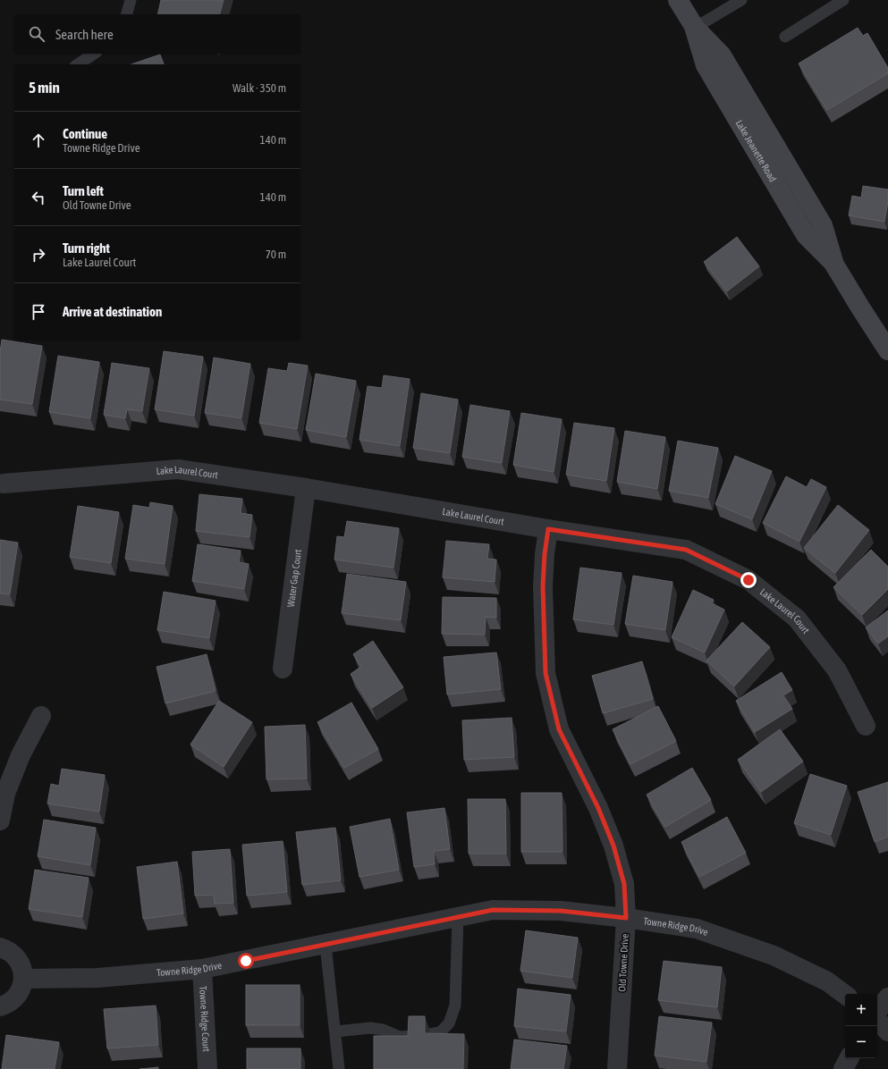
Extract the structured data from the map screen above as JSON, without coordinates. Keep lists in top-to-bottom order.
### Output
{
  "streets": {
    "street": [
      "Lake Jeanette Road",
      "Lake Laurel Court",
      "Water Gap Court",
      "Towne Ridge Drive",
      "Old Towne Drive",
      "Towne Ridge Court"
    ]
  },
  "crossings": [
    ["Lake Laurel Court", "Water Gap Court"],
    ["Lake Laurel Court", "Old Towne Drive"],
    ["Towne Ridge Drive", "Old Towne Drive"],
    ["Towne Ridge Drive", "Towne Ridge Court"]
  ],
  "page": {
    "search": "Search here",
    "heading": ["5 min", "Walk · 350 m"],
    "list": [
      ["Continue", "Towne Ridge Drive", "140 m"],
      ["Turn left", "Old Towne Drive", "140 m"],
      ["Turn right", "Lake Laurel Court", "70 m"],
      "Arrive at destination"
    ],
    "map_buttons": ["+", "−"]
  }
}
